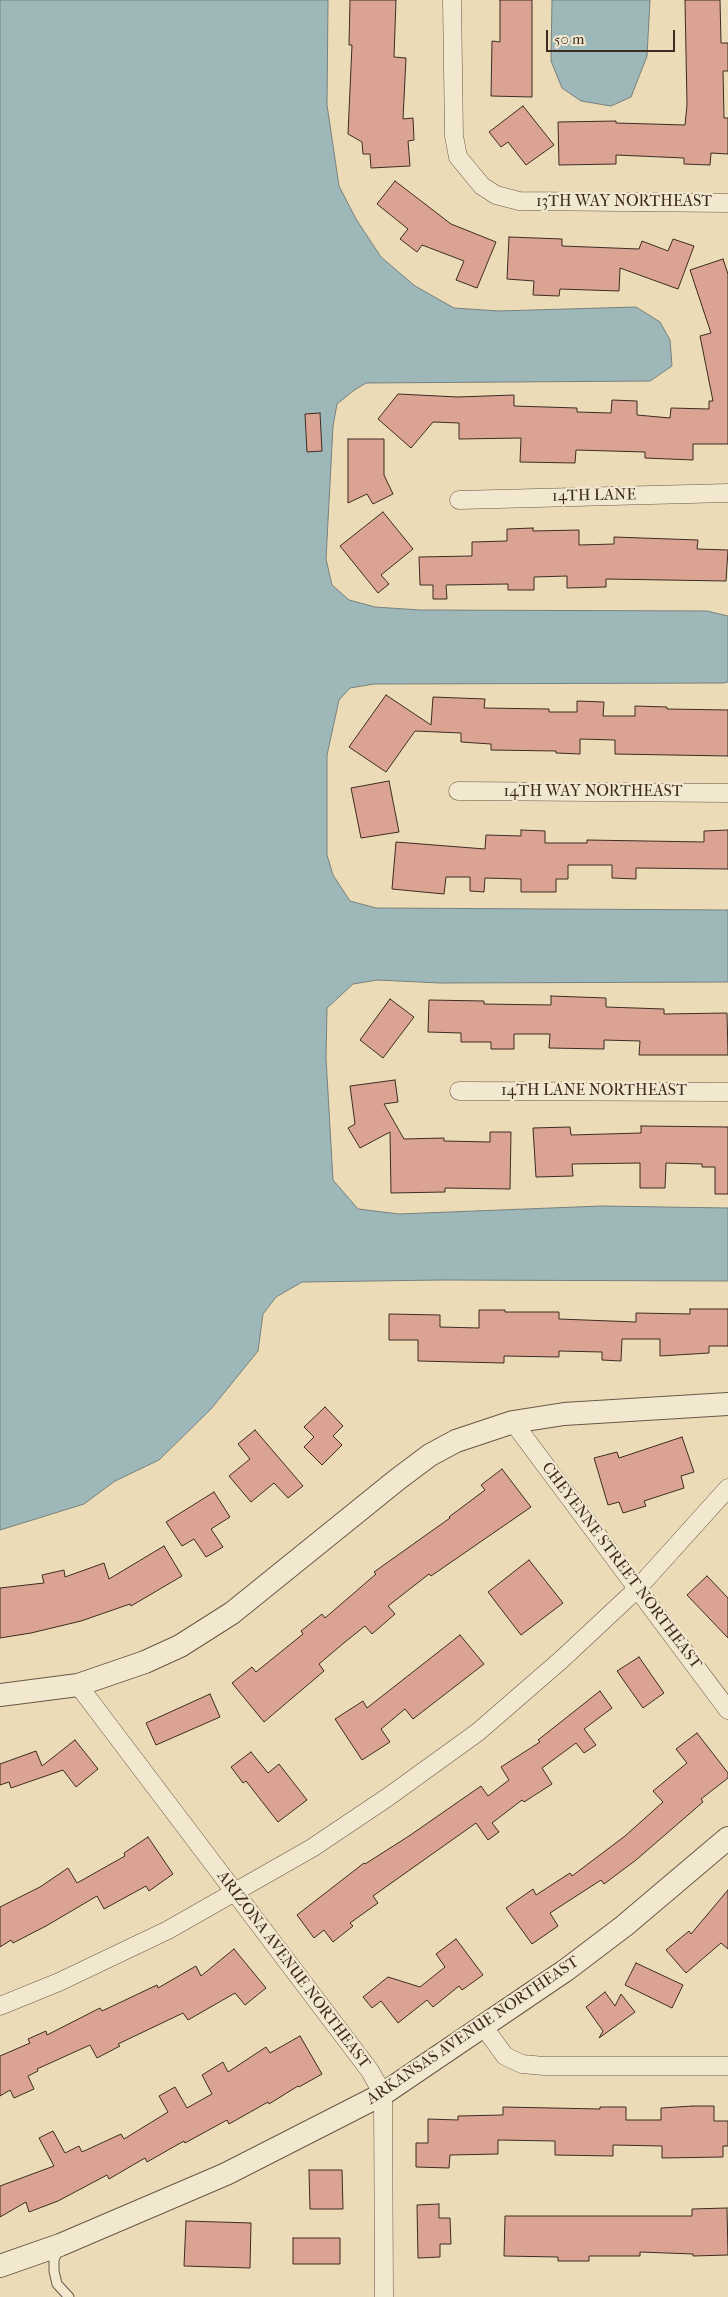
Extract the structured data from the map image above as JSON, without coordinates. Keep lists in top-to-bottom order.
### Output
{
  "streets": {
    "street": [
      "13TH WAY NORTHEAST",
      "14TH LANE",
      "14TH WAY NORTHEAST",
      "14TH LANE NORTHEAST",
      "CHEYENNE STREET NORTHEAST",
      "ARIZONA AVENUE NORTHEAST",
      "ARKANSAS AVENUE NORTHEAST"
    ]
  },
  "crossings": [
    ["ARIZONA AVENUE NORTHEAST", "ARKANSAS AVENUE NORTHEAST"]
  ],
  "scale_bar": "50 m"
}
